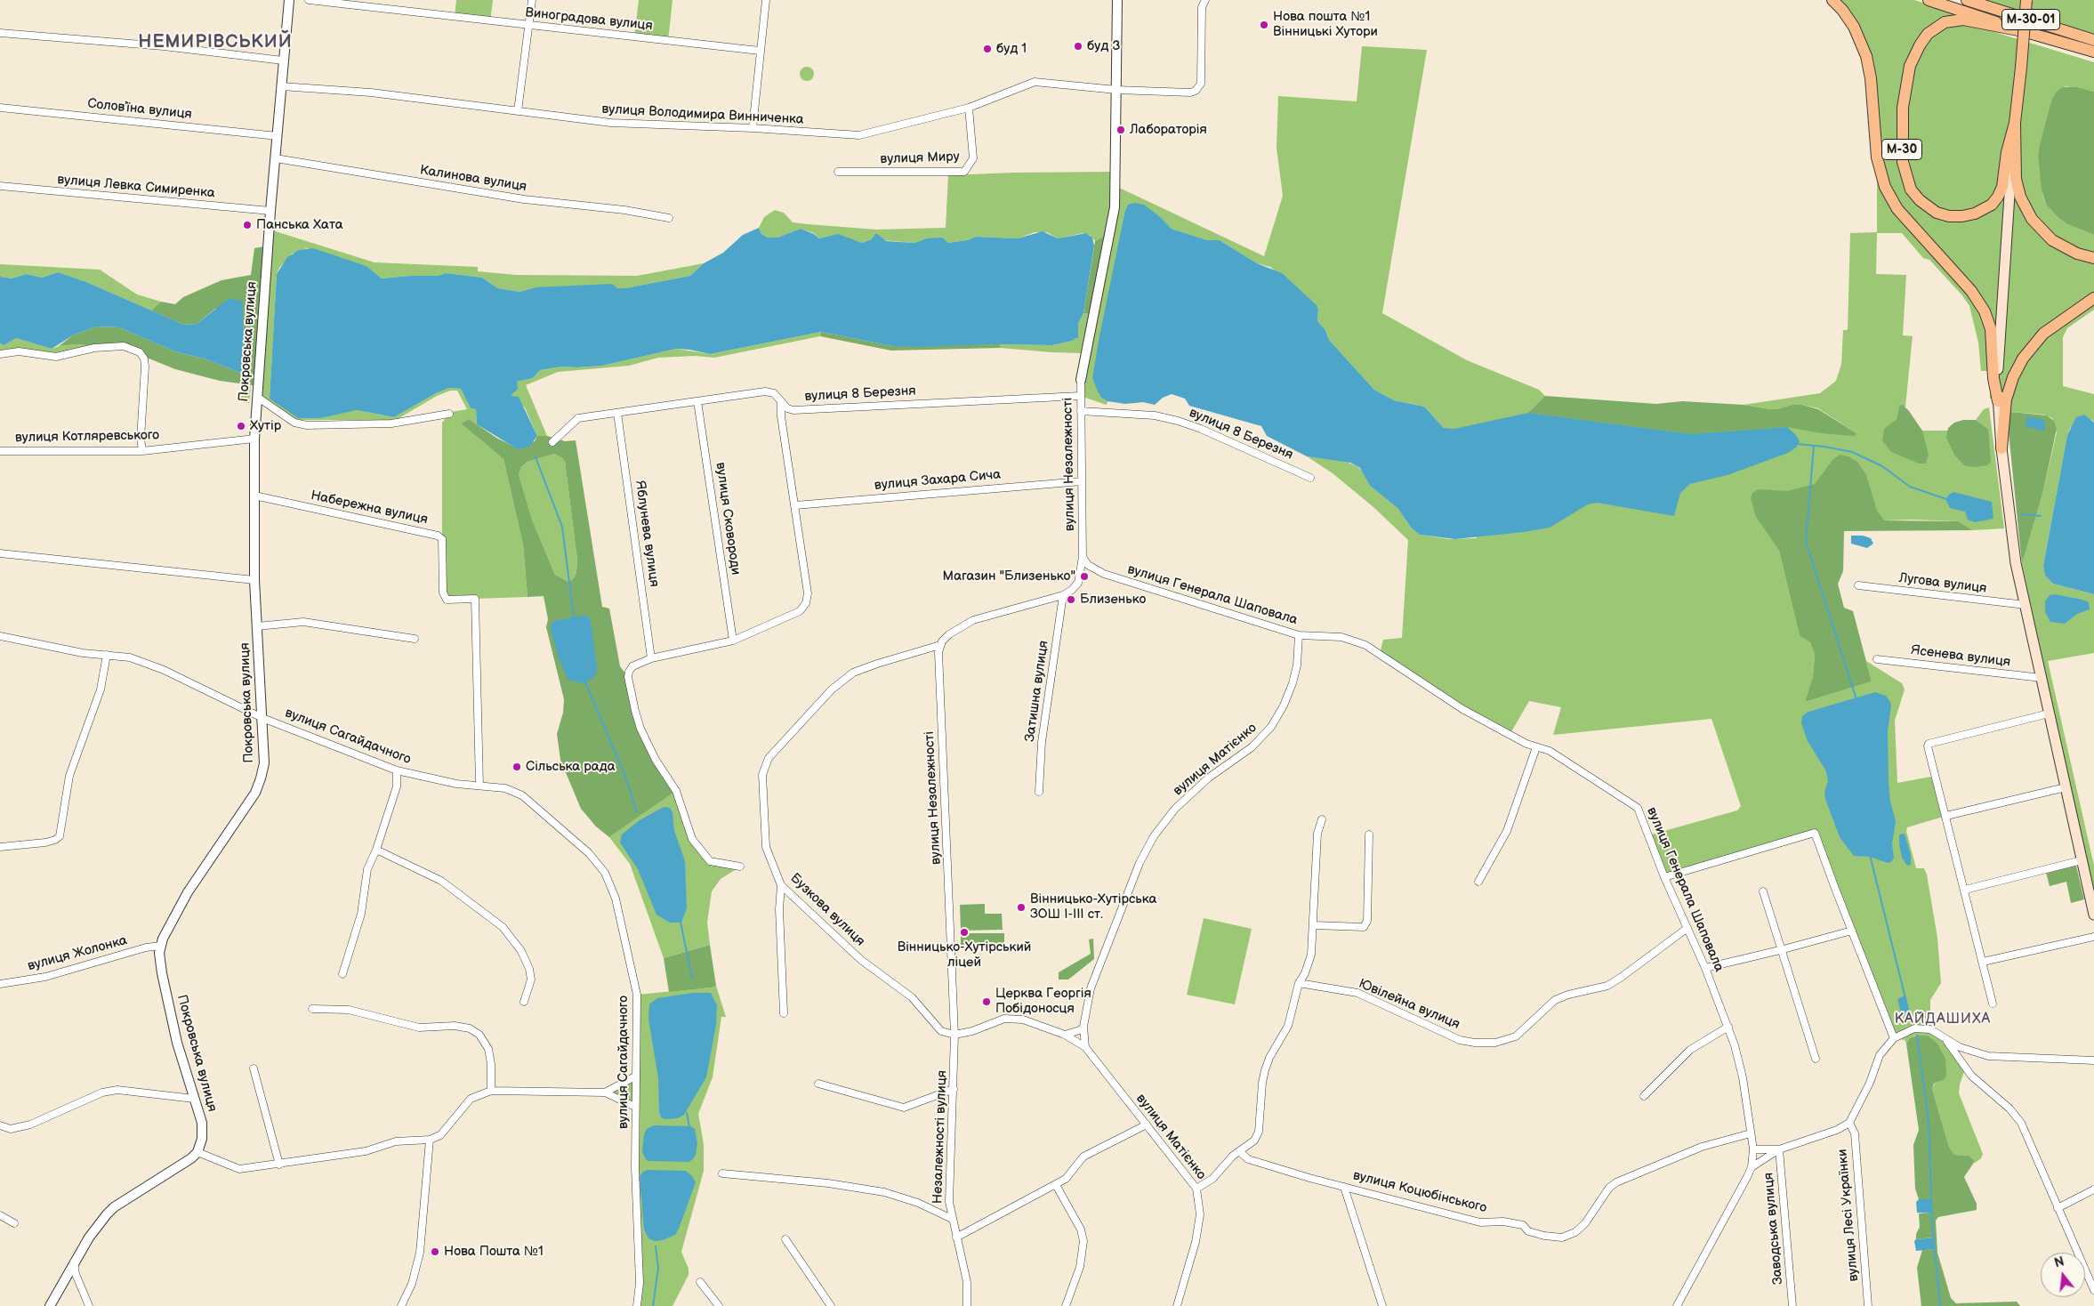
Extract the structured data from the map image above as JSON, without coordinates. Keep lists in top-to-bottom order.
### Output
{
  "streets": {
    "main road": ["М-30-01", "М-30"],
    "street": [
      "Виноградова вулиця",
      "Соловʼїна вулиця",
      "вулиця Володимира Винниченка",
      "вулиця Миру",
      "Калинова вулиця",
      "вулиця Левка Симиренка",
      "Покровська вулиця",
      "вулиця 8 Березня",
      "вулиця Котляревського",
      "вулиця Незалежності",
      "вулиця Захара Сича",
      "Набережна вулиця",
      "вулиця Сковороди",
      "Яблунева вулиця",
      "Лугова вулиця",
      "вулиця Генерала Шаповала",
      "Ясенева вулиця",
      "Затишна вулиця",
      "вулиця Сагайдачного",
      "вулиця Матієнко",
      "Бузкова вулиця",
      "вулиця Жолонка",
      "Ювілейна вулиця",
      "Незалежності вулиця",
      "вулиця Коцюбінського",
      "вулиця Лесі Українки",
      "Заводська вулиця"
    ]
  },
  "crossings": [
    ["М-30-01", "М-30"],
    ["Соловʼїна вулиця", "Покровська вулиця"],
    ["вулиця Володимира Винниченка", "вулиця Миру"],
    ["вулиця Володимира Винниченка", "Покровська вулиця"],
    ["Калинова вулиця", "Покровська вулиця"],
    ["вулиця Левка Симиренка", "Покровська вулиця"],
    ["Покровська вулиця", "вулиця Котляревського"],
    ["Покровська вулиця", "Набережна вулиця"],
    ["Покровська вулиця", "вулиця Сагайдачного"],
    ["Покровська вулиця", "вулиця Жолонка"],
    ["вулиця 8 Березня", "вулиця Незалежності"],
    ["вулиця 8 Березня", "вулиця Сковороди"],
    ["вулиця 8 Березня", "Яблунева вулиця"],
    ["вулиця Незалежності", "вулиця Захара Сича"],
    ["вулиця Незалежності", "вулиця Генерала Шаповала"],
    ["вулиця Незалежності", "Затишна вулиця"],
    ["вулиця Незалежності", "вулиця Матієнко"],
    ["вулиця Незалежності", "Бузкова вулиця"],
    ["вулиця Незалежності", "Незалежності вулиця"],
    ["Набережна вулиця", "вулиця Сагайдачного"],
    ["вулиця Генерала Шаповала", "вулиця Матієнко"],
    ["вулиця Генерала Шаповала", "Ювілейна вулиця"],
    ["вулиця Генерала Шаповала", "вулиця Коцюбінського"],
    ["вулиця Матієнко", "Бузкова вулиця"],
    ["вулиця Матієнко", "Незалежності вулиця"],
    ["Бузкова вулиця", "Незалежності вулиця"]
  ],
  "districts": ["НЕМИРІВСЬКИЙ", "КАЙДАШИХА"],
  "places": [
    "Нова пошта №1 Вінницькі Хутори",
    "буд 3",
    "буд 1",
    "Лабораторія",
    "Панська Хата",
    "Хутір",
    "Магазин \"Близенько\"",
    "Близенько",
    "Сільська рада",
    "Вінницько-Хутірська ЗОШ І-ІІІ ст.",
    "Вінницько-Хутірський ліцей",
    "Церква Георгія Побідоносця",
    "Нова Пошта №1"
  ],
  "north": "top"
}
